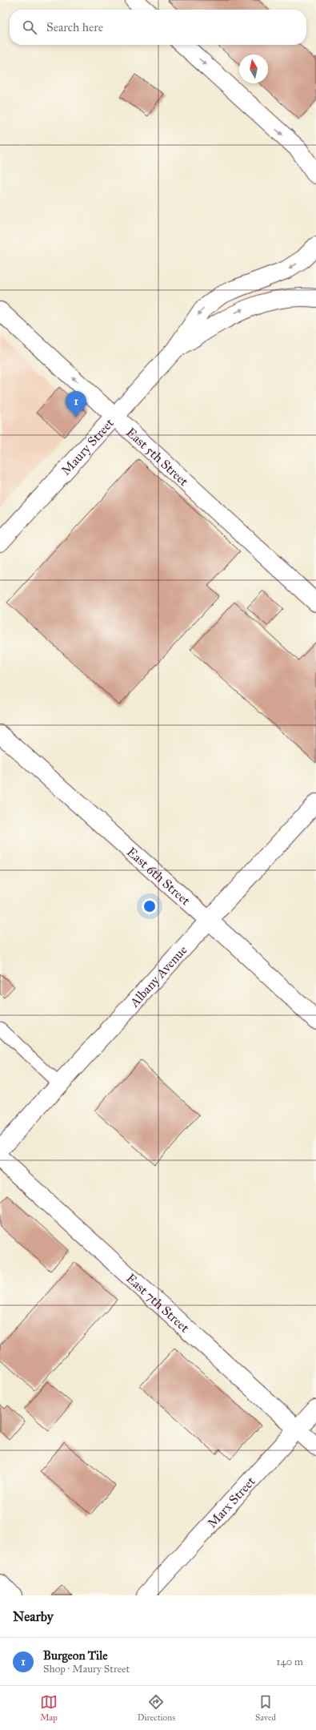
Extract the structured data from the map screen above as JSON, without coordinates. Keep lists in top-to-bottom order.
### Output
{
  "streets": {
    "street": [
      "Maury Street",
      "East 5th Street",
      "East 6th Street",
      "Albany Avenue",
      "East 7th Street",
      "Marx Street"
    ]
  },
  "crossings": [
    ["Maury Street", "East 5th Street"],
    ["East 6th Street", "Albany Avenue"],
    ["East 7th Street", "Marx Street"]
  ],
  "one_way": ["East 5th Street"],
  "north": "top",
  "page": {
    "search": "Search here",
    "pins": "1",
    "heading": "Nearby",
    "list": [
      {
        "mark": "1",
        "name": "Burgeon Tile",
        "note": "Shop · Maury Street",
        "value": "140 m"
      }
    ],
    "nav": ["Map", "Directions", "Saved"]
  }
}
